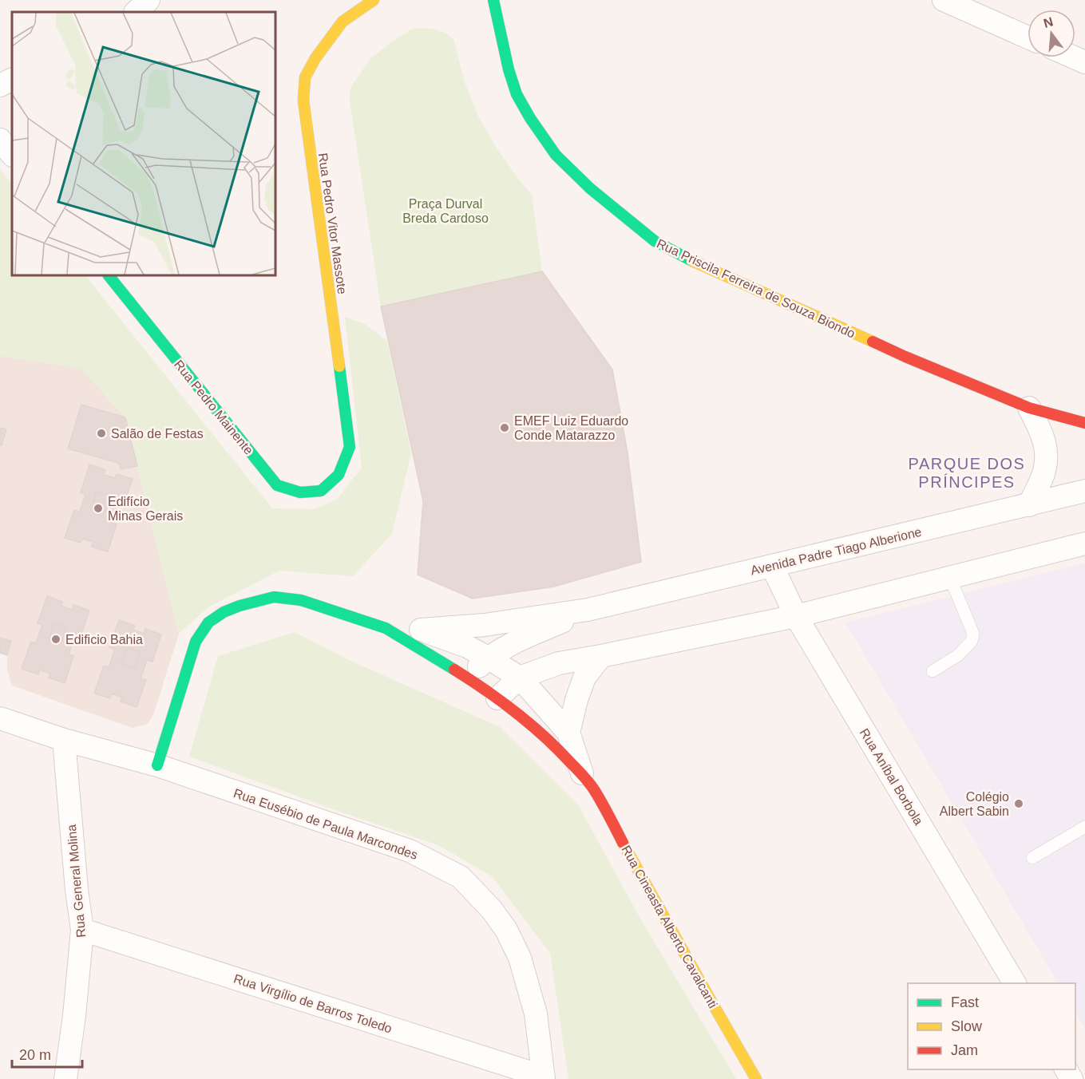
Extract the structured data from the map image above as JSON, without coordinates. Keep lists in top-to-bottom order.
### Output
{
  "streets": {
    "street": [
      "Rua Pedro Vitor Massote",
      "Rua Priscila Ferreira de Souza Biondo",
      "Rua Pedro Mainente",
      "Avenida Padre Tiago Alberione",
      "Rua Aníbal Borbola",
      "Rua Eusébio de Paula Marcondes",
      "Rua General Molina",
      "Rua Cineasta Alberto Cavalcanti",
      "Rua Virgílio de Barros Toledo"
    ]
  },
  "crossings": [
    ["Rua Pedro Vitor Massote", "Rua Pedro Mainente"],
    ["Avenida Padre Tiago Alberione", "Rua Aníbal Borbola"],
    ["Avenida Padre Tiago Alberione", "Rua Cineasta Alberto Cavalcanti"],
    ["Rua Eusébio de Paula Marcondes", "Rua General Molina"],
    ["Rua Eusébio de Paula Marcondes", "Rua Cineasta Alberto Cavalcanti"],
    ["Rua Eusébio de Paula Marcondes", "Rua Virgílio de Barros Toledo"],
    ["Rua General Molina", "Rua Virgílio de Barros Toledo"]
  ],
  "districts": ["PARQUE DOS PRÍNCIPES"],
  "parks": ["Praça Durval Breda Cardoso"],
  "places": [
    "EMEF Luiz Eduardo Conde Matarazzo",
    "Salão de Festas",
    "Edifício Minas Gerais",
    "Edificio Bahia",
    "Colégio Albert Sabin"
  ],
  "legend": ["Fast", "Slow", "Jam"],
  "scale_bar": "20 m",
  "north": "top"
}
